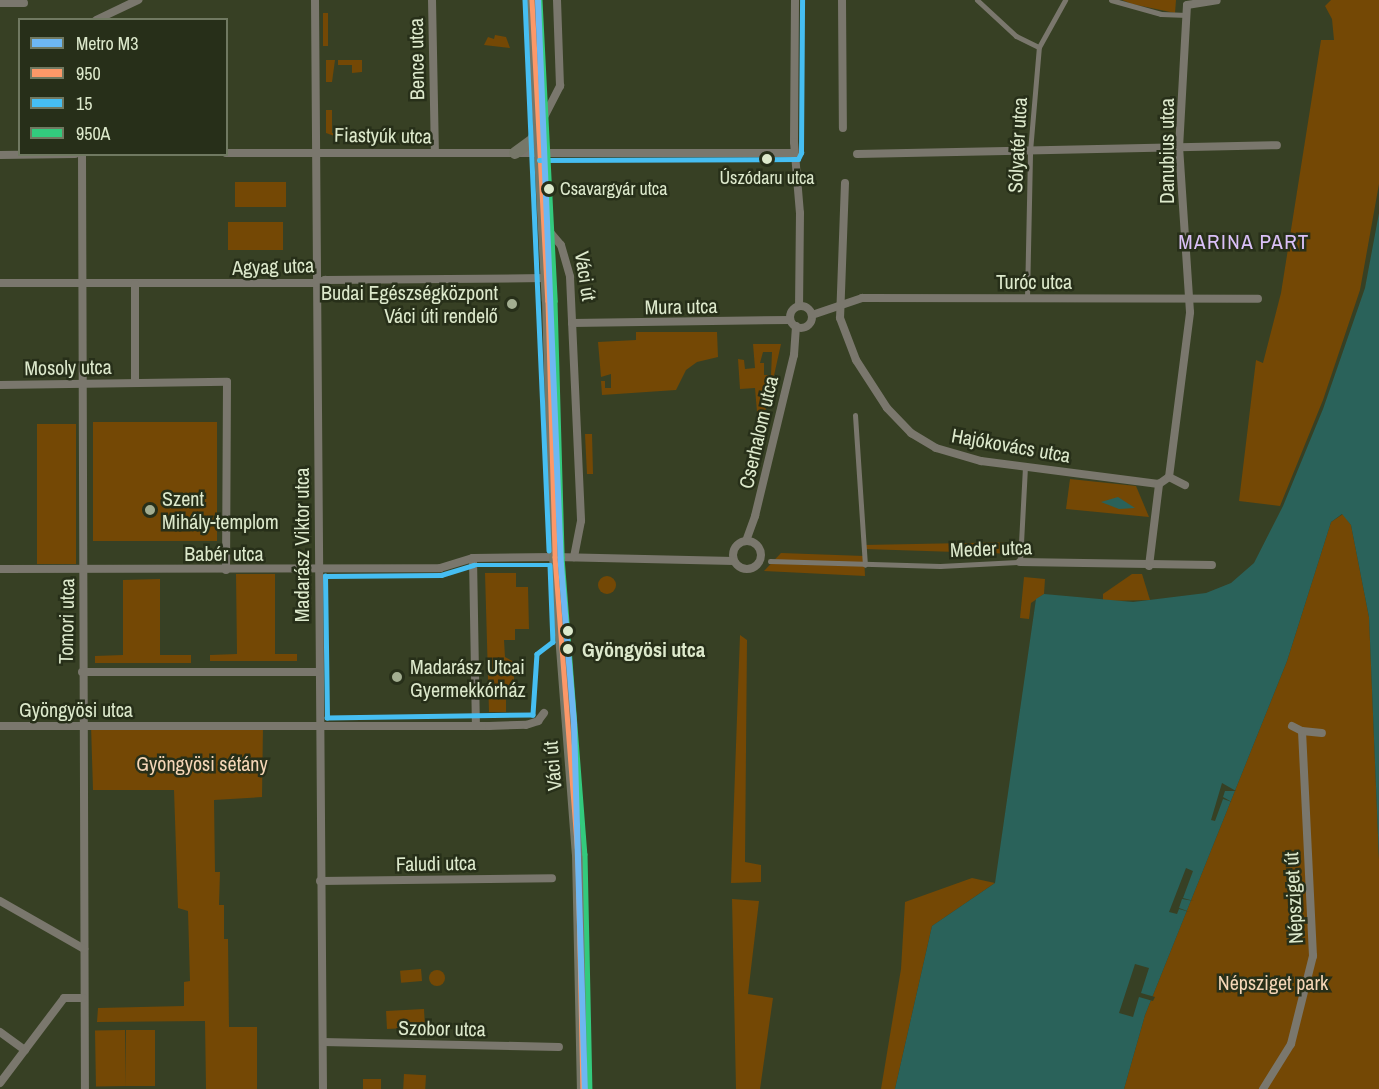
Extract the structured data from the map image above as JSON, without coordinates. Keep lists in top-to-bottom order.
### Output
{
  "streets": {
    "main road": ["Váci út"],
    "street": [
      "Bence utca",
      "Fiastyúk utca",
      "Sólyatér utca",
      "Danubius utca",
      "Agyag utca",
      "Turóc utca",
      "Mura utca",
      "Mosoly utca",
      "Cserhalom utca",
      "Hajókovács utca",
      "Madarász Viktor utca",
      "Meder utca",
      "Babér utca",
      "Tomori utca",
      "Gyöngyösi utca",
      "Faludi utca",
      "Népsziget út",
      "Szobor utca"
    ]
  },
  "crossings": [
    ["Bence utca", "Fiastyúk utca"],
    ["Fiastyúk utca", "Váci út"],
    ["Fiastyúk utca", "Madarász Viktor utca"],
    ["Sólyatér utca", "Turóc utca"],
    ["Danubius utca", "Turóc utca"],
    ["Agyag utca", "Váci út"],
    ["Agyag utca", "Mosoly utca"],
    ["Agyag utca", "Madarász Viktor utca"],
    ["Agyag utca", "Tomori utca"],
    ["Váci út", "Mura utca"],
    ["Váci út", "Babér utca"],
    ["Turóc utca", "Hajókovács utca"],
    ["Mura utca", "Cserhalom utca"],
    ["Mosoly utca", "Babér utca"],
    ["Mosoly utca", "Tomori utca"],
    ["Madarász Viktor utca", "Babér utca"],
    ["Madarász Viktor utca", "Gyöngyösi utca"],
    ["Madarász Viktor utca", "Faludi utca"],
    ["Madarász Viktor utca", "Szobor utca"],
    ["Babér utca", "Tomori utca"],
    ["Tomori utca", "Gyöngyösi utca"]
  ],
  "districts": ["MARINA PART"],
  "parks": ["Gyöngyösi sétány", "Népsziget park"],
  "places": [
    "Úszódaru utca",
    "Csavargyár utca",
    "Budai Egészségközpont Váci úti rendelő",
    "Szent Mihály-templom",
    "Gyöngyösi utca",
    "Madarász Utcai Gyermekkórház"
  ],
  "lines": [
    "metro line M3",
    "transit line 950",
    "transit line 15",
    "transit line 950A"
  ],
  "legend": [
    "Metro M3",
    "950",
    "15",
    "950A"
  ]
}
